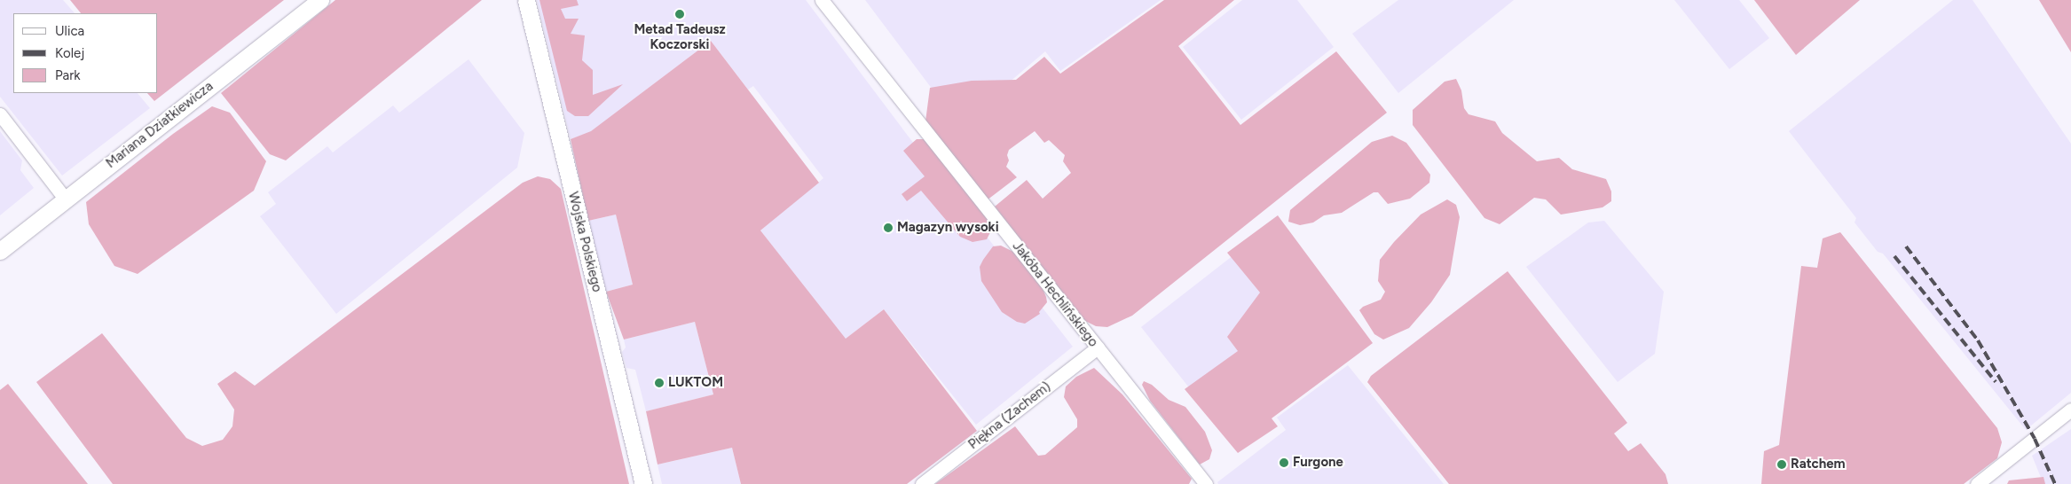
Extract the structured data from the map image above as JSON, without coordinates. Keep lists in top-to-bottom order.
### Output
{
  "streets": {
    "street": [
      "Mariana Dziatkiewicza",
      "Wojska Polskiego",
      "Jakóba Hechlińskiego",
      "Piękna (Zachem)"
    ]
  },
  "crossings": [
    ["Jakóba Hechlińskiego", "Piękna (Zachem)"]
  ],
  "places": [
    "Metad Tadeusz Koczorski",
    "Magazyn wysoki",
    "LUKTOM",
    "Furgone",
    "Ratchem"
  ],
  "legend": ["Ulica", "Kolej", "Park"]
}
